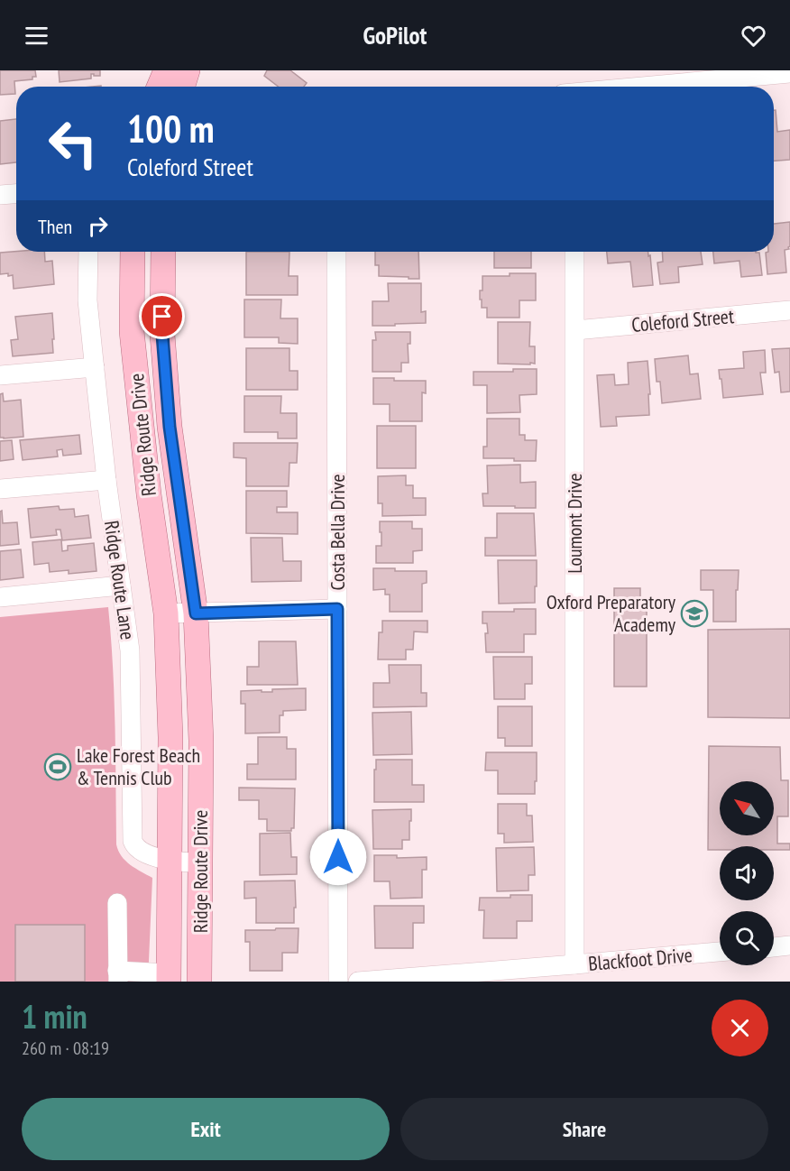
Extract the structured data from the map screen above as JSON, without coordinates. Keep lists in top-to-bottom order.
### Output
{
  "streets": {
    "main road": ["Ridge Route Drive"],
    "street": [
      "Coleford Street",
      "Loumont Drive",
      "Costa Bella Drive",
      "Ridge Route Lane",
      "Blackfoot Drive"
    ]
  },
  "crossings": [
    ["Coleford Street", "Loumont Drive"],
    ["Ridge Route Drive", "Ridge Route Lane"],
    ["Loumont Drive", "Blackfoot Drive"]
  ],
  "places": {
    "school or university": ["Oxford Preparatory Academy"],
    "sports": ["Lake Forest Beach & Tennis Club"]
  },
  "north": "top left",
  "page": {
    "header": "GoPilot",
    "turn": ["100 m", "Coleford Street"],
    "then": "Then",
    "heading": ["1 min", "260 m · 08:19"],
    "buttons": ["Exit", "Share"]
  }
}
